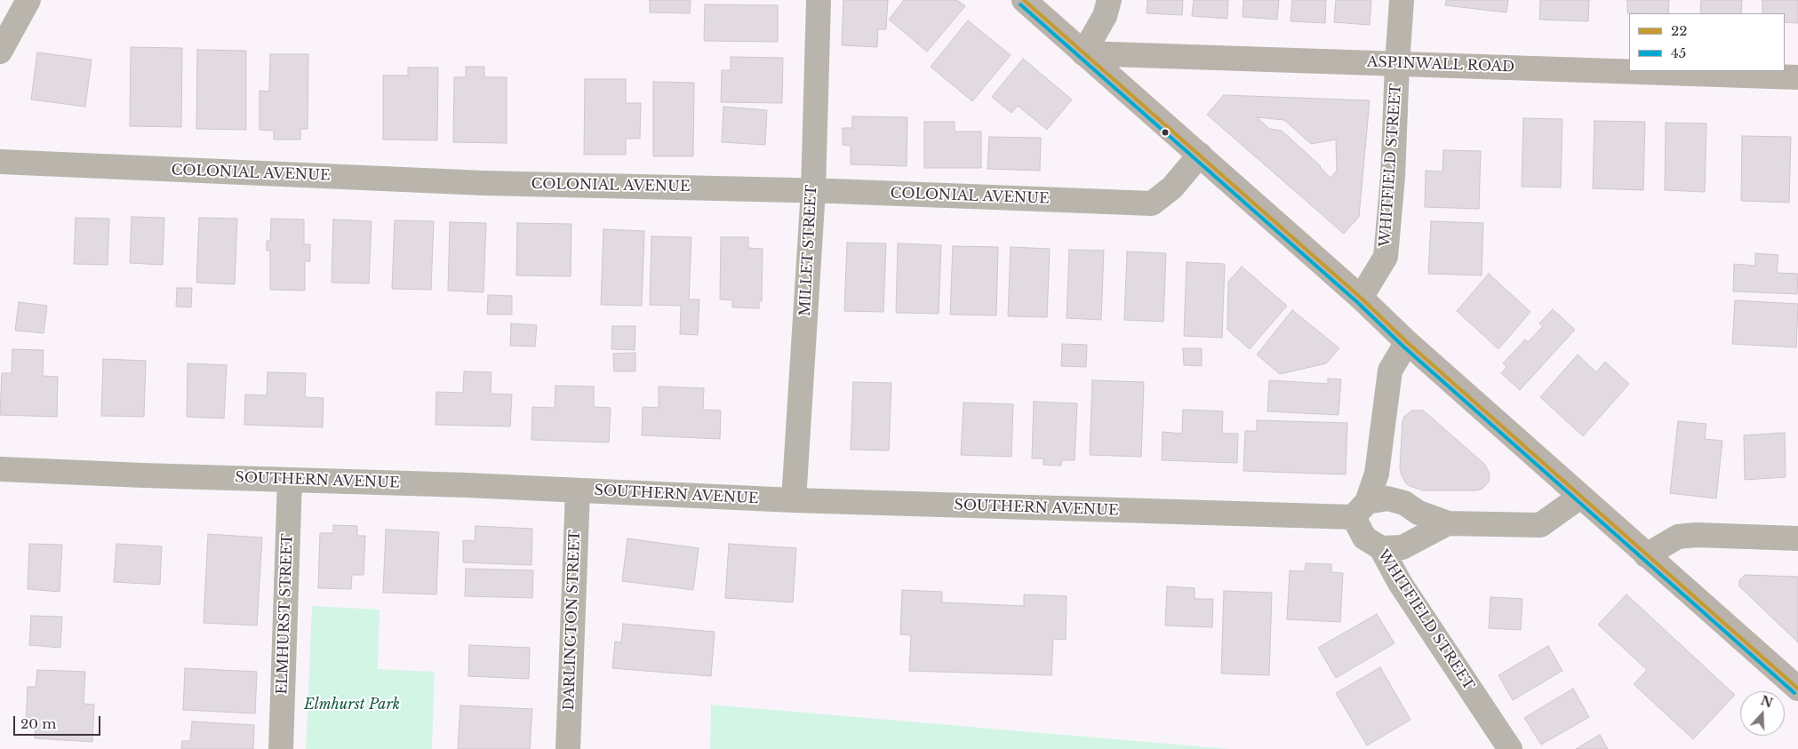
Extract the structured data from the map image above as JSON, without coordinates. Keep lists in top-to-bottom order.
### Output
{
  "streets": {
    "main road": ["ASPINWALL ROAD"],
    "street": [
      "WHITFIELD STREET",
      "COLONIAL AVENUE",
      "MILLET STREET",
      "SOUTHERN AVENUE",
      "ELMHURST STREET",
      "DARLINGTON STREET"
    ]
  },
  "crossings": [
    ["ASPINWALL ROAD", "WHITFIELD STREET"],
    ["WHITFIELD STREET", "SOUTHERN AVENUE"],
    ["COLONIAL AVENUE", "MILLET STREET"],
    ["MILLET STREET", "SOUTHERN AVENUE"],
    ["SOUTHERN AVENUE", "ELMHURST STREET"],
    ["SOUTHERN AVENUE", "DARLINGTON STREET"]
  ],
  "parks": ["Elmhurst Park"],
  "lines": ["transit line 22", "transit line 45"],
  "legend": ["22", "45"],
  "scale_bar": "20 m",
  "north": "top"
}
